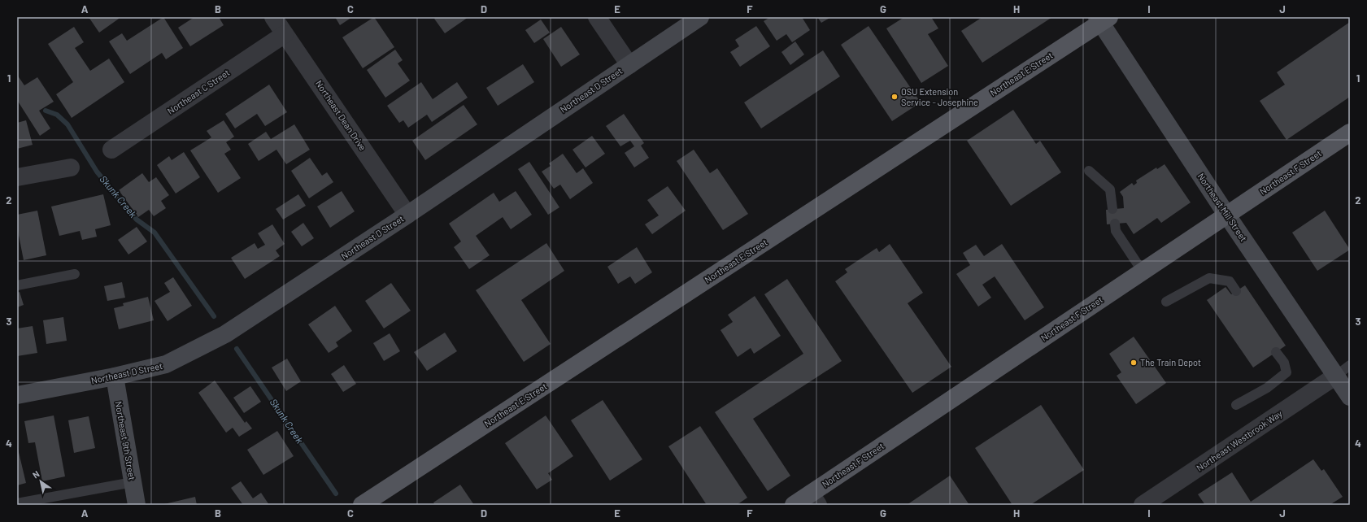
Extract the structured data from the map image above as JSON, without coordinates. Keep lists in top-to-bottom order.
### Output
{
  "streets": {
    "main road": ["Northeast E Street", "Northeast F Street"],
    "street": [
      "Northeast D Street",
      "Northeast C Street",
      "Northeast Dean Drive",
      "Northeast Mill Street",
      "Northeast 9th Street",
      "Northeast Westbrook Way"
    ]
  },
  "crossings": [
    ["Northeast E Street", "Northeast Mill Street"],
    ["Northeast D Street", "Northeast Dean Drive"],
    ["Northeast D Street", "Northeast 9th Street"],
    ["Northeast C Street", "Northeast Dean Drive"],
    ["Northeast F Street", "Northeast Mill Street"],
    ["Northeast Mill Street", "Northeast Westbrook Way"]
  ],
  "water": ["Skunk Creek"],
  "places": ["OSU Extension Service - Josephine", "The Train Depot"],
  "north": "top left",
  "grid": {
    "columns": [
      "A",
      "B",
      "C",
      "D",
      "E",
      "F",
      "G",
      "H",
      "I",
      "J"
    ],
    "rows": [
      "1",
      "2",
      "3",
      "4"
    ]
  }
}
